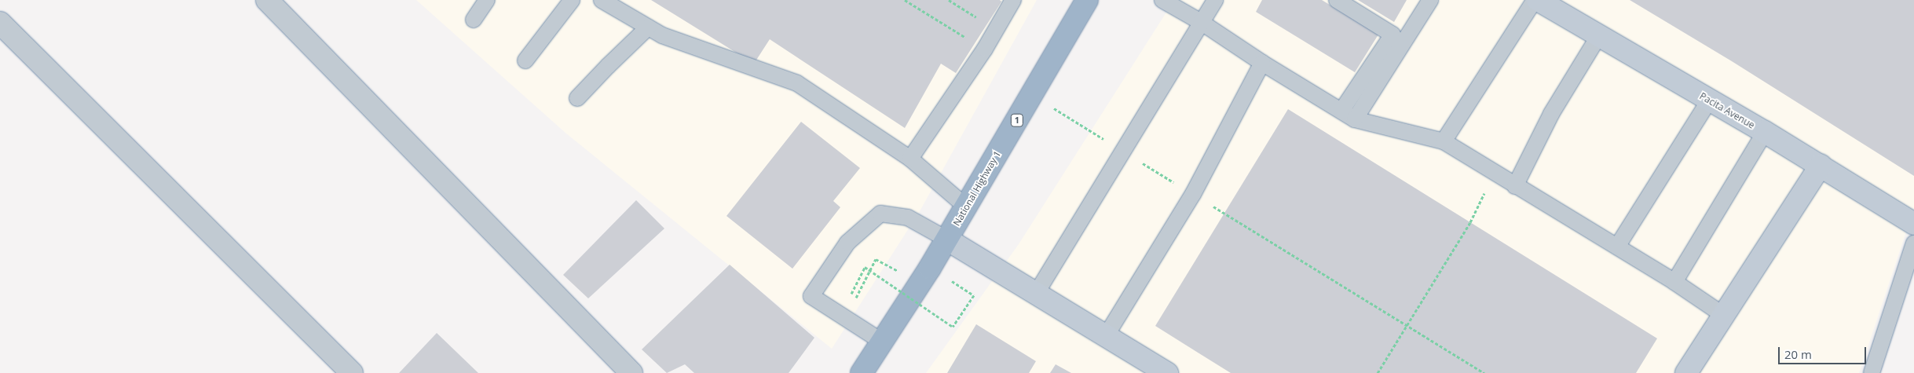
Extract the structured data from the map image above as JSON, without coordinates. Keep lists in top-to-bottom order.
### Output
{
  "streets": {
    "highway": ["1", "National Highway 1"],
    "main road": ["Pacita Avenue"]
  },
  "scale_bar": "20 m"
}
